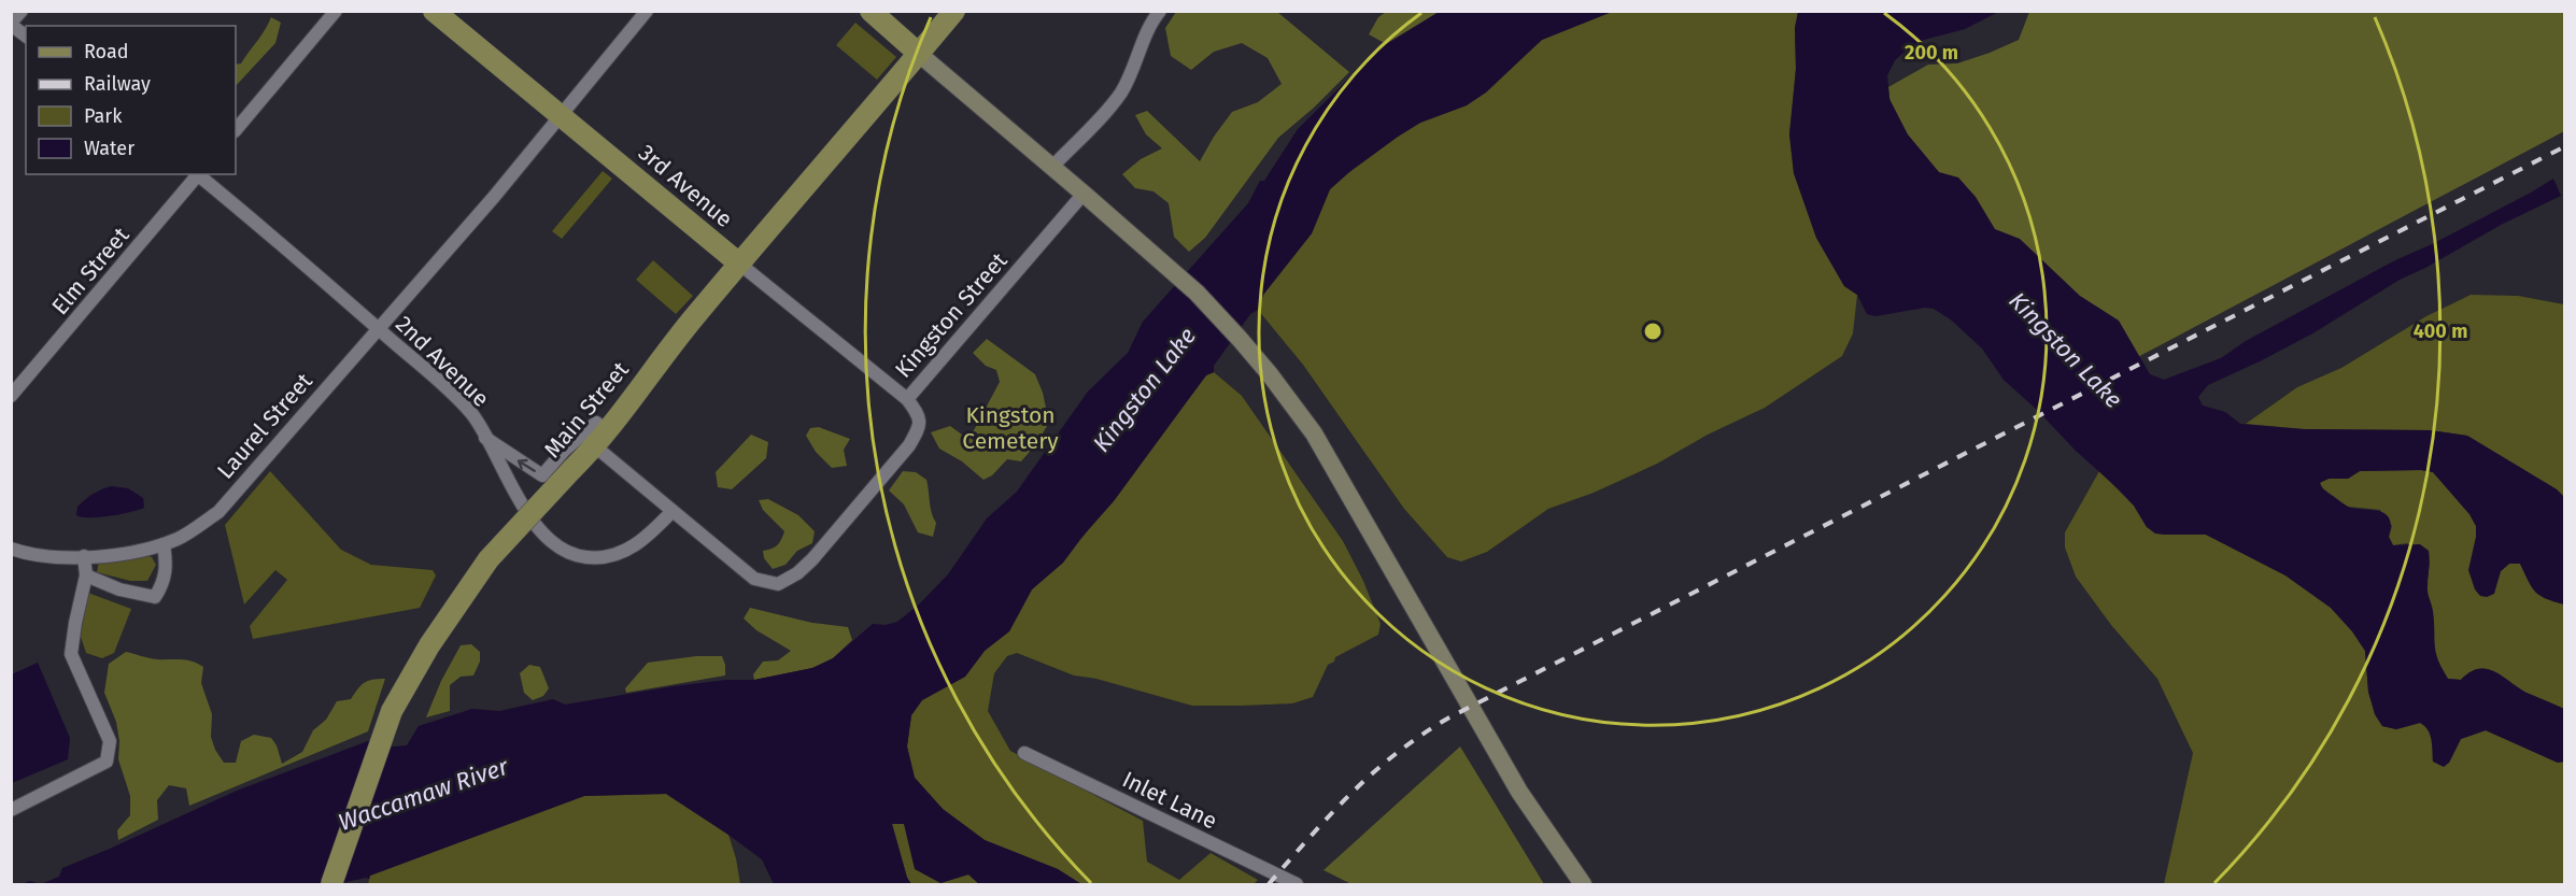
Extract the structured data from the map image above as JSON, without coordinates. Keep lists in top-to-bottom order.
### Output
{
  "streets": {
    "main road": ["3rd Avenue", "Main Street"],
    "street": [
      "Elm Street",
      "Kingston Street",
      "2nd Avenue",
      "Laurel Street",
      "Inlet Lane"
    ]
  },
  "crossings": [
    ["3rd Avenue", "Kingston Street"],
    ["3rd Avenue", "Main Street"],
    ["3rd Avenue", "Laurel Street"],
    ["Kingston Street", "2nd Avenue"],
    ["2nd Avenue", "Laurel Street"]
  ],
  "water": ["Kingston Lake", "Waccamaw River"],
  "parks": ["Kingston Cemetery"],
  "legend": [
    "Road",
    "Railway",
    "Park",
    "Water"
  ],
  "rings": ["200 m", "400 m"]
}
